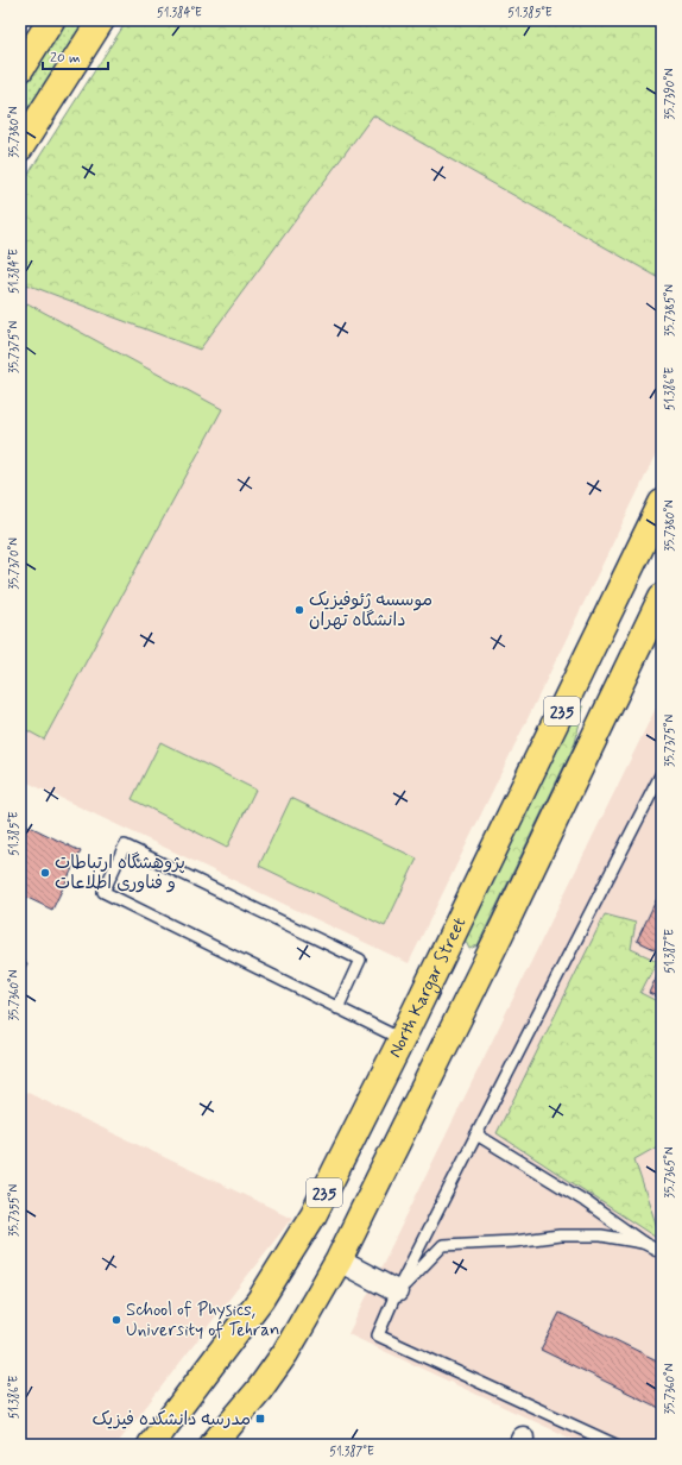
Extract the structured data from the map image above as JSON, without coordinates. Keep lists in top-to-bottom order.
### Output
{
  "streets": {
    "main road": ["235", "North Kargar Street"]
  },
  "places": {
    "other": ["موسسه ژئوفیزیک دانشگاه تهران", "پژوهشگاه ارتباطات و فناوری اطلاعات", "School of Physics, University of Tehran"],
    "transit": ["مدرسه دانشکده فیزیک"]
  },
  "scale_bar": "20 m",
  "coordinates": [
    "51.384°E",
    "51.385°E",
    "35.7390°N",
    "35.7380°N",
    "35.7385°N",
    "35.7375°N",
    "51.386°E",
    "35.7370°N",
    "51.387°E",
    "35.7360°N",
    "35.7365°N",
    "35.7355°N"
  ]
}
